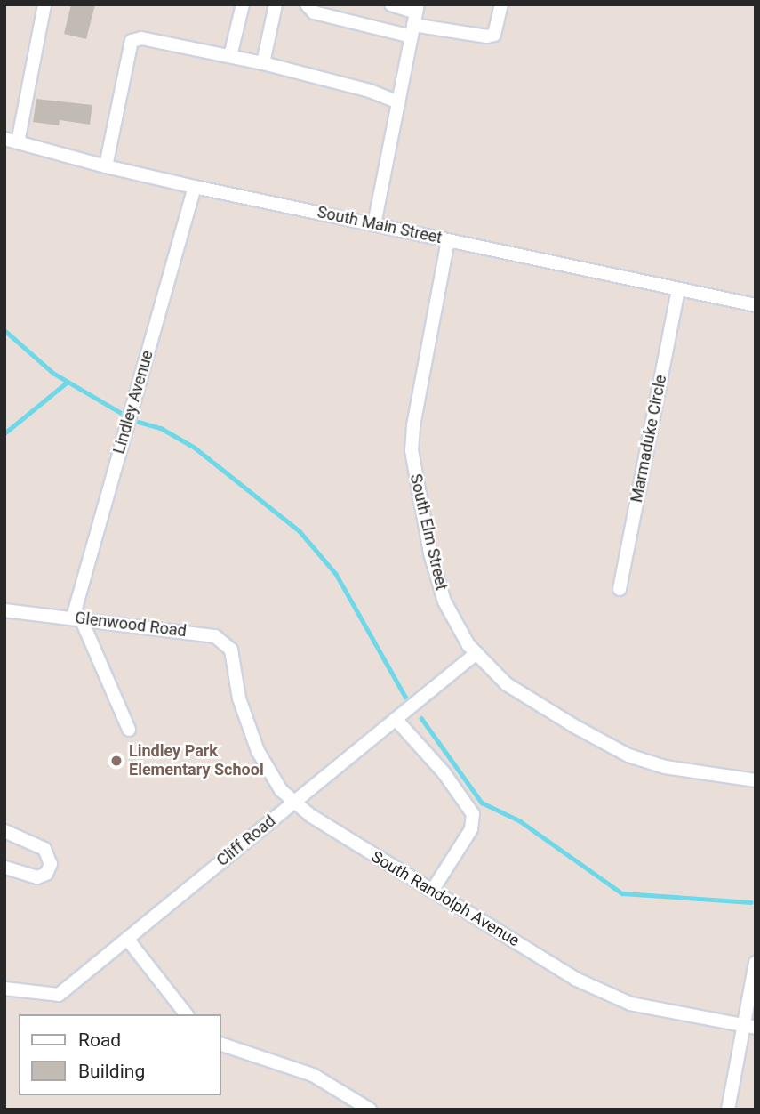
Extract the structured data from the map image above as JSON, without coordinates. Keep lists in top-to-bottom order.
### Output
{
  "streets": {
    "street": [
      "South Main Street",
      "Lindley Avenue",
      "Marmaduke Circle",
      "South Elm Street",
      "Glenwood Road",
      "Cliff Road",
      "South Randolph Avenue"
    ]
  },
  "crossings": [
    ["South Main Street", "Lindley Avenue"],
    ["South Main Street", "Marmaduke Circle"],
    ["South Main Street", "South Elm Street"],
    ["Lindley Avenue", "Glenwood Road"],
    ["South Elm Street", "Cliff Road"],
    ["Glenwood Road", "South Randolph Avenue"],
    ["Cliff Road", "South Randolph Avenue"]
  ],
  "places": ["Lindley Park Elementary School"],
  "legend": ["Road", "Building"]
}
